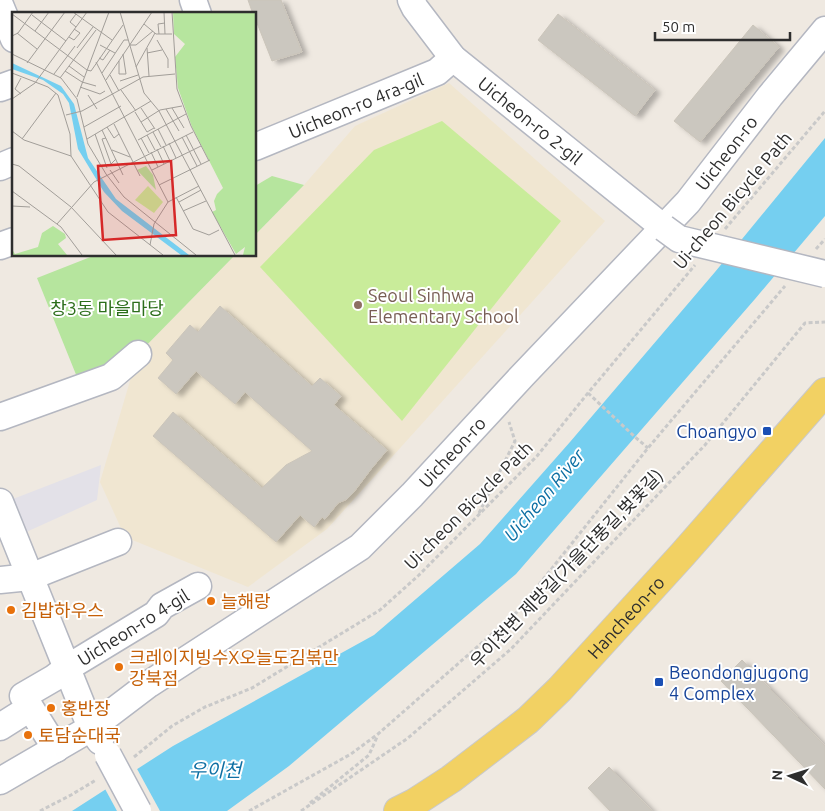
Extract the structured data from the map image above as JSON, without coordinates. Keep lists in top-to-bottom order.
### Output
{
  "streets": {
    "main road": ["Hancheon-ro"],
    "street": [
      "Uicheon-ro 4ra-gil",
      "Uicheon-ro 2-gil",
      "Uicheon-ro",
      "Uicheon-ro 4-gil"
    ],
    "path": ["Ui-cheon Bicycle Path", "우이천변 제방길(가을단풍길,벚꽃길)"]
  },
  "crossings": [
    ["Uicheon-ro 4ra-gil", "Uicheon-ro 2-gil"],
    ["Uicheon-ro 2-gil", "Uicheon-ro"],
    ["Uicheon-ro", "Uicheon-ro 4-gil"],
    ["Ui-cheon Bicycle Path", "Uicheon-ro 4-gil"]
  ],
  "water": ["Uicheon River", "우이천"],
  "parks": ["창3동 마을마당"],
  "places": {
    "other": [
      "Seoul Sinhwa Elementary School",
      "늘해랑",
      "김밥하우스",
      "크레이지빙수X오늘도김볶만 강북점",
      "홍반장",
      "토담순대국"
    ],
    "transit": ["Choangyo", "Beondongjugong 4 Complex"]
  },
  "scale_bar": "50 m",
  "north": "left"
}
